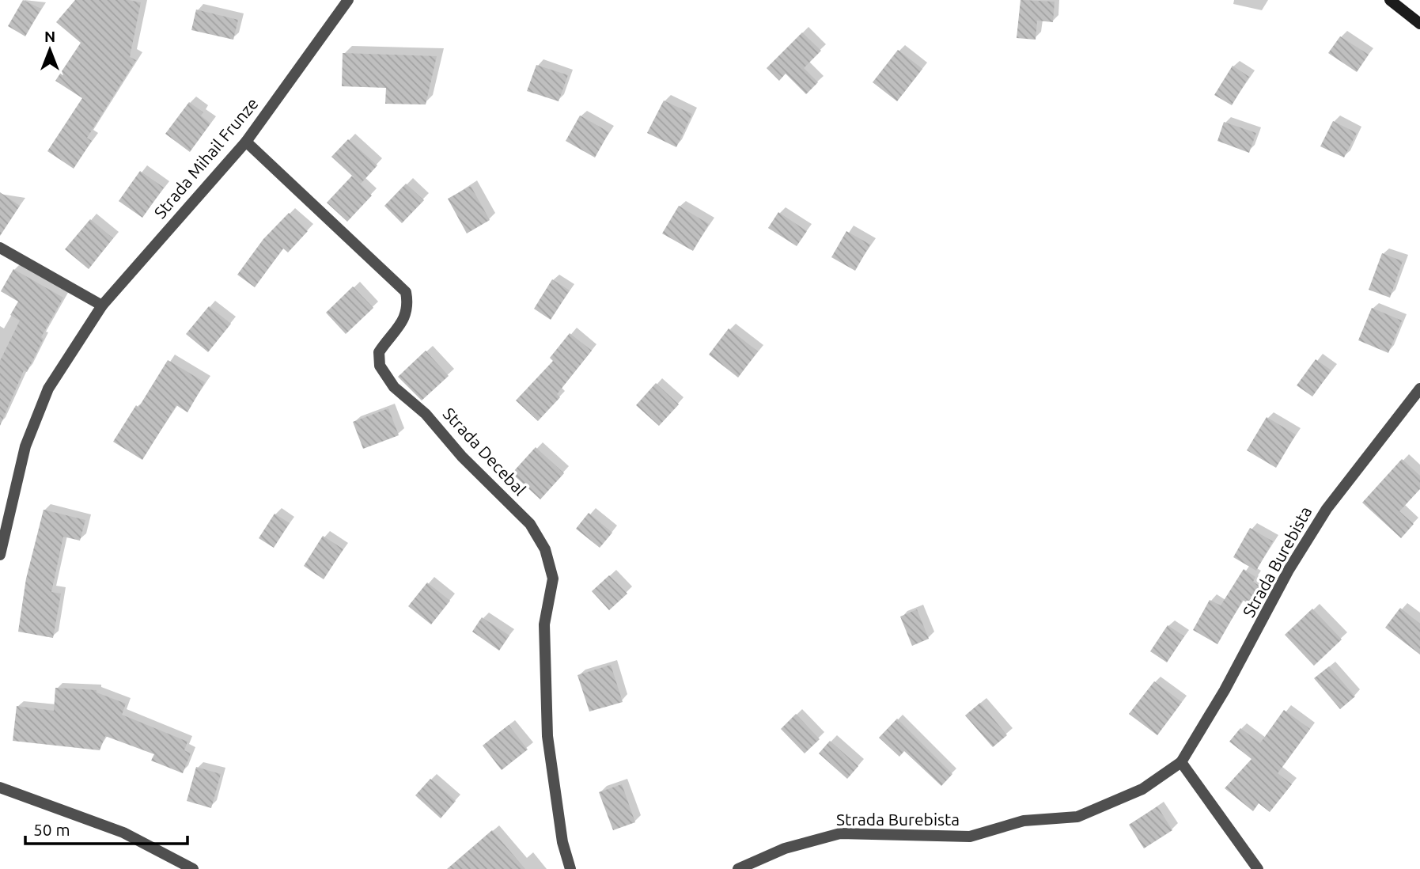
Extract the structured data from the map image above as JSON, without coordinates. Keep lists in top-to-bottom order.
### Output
{
  "streets": {
    "street": ["Strada Mihail Frunze", "Strada Decebal", "Strada Burebista"]
  },
  "crossings": [
    ["Strada Mihail Frunze", "Strada Decebal"]
  ],
  "scale_bar": "50 m",
  "north": "top"
}
